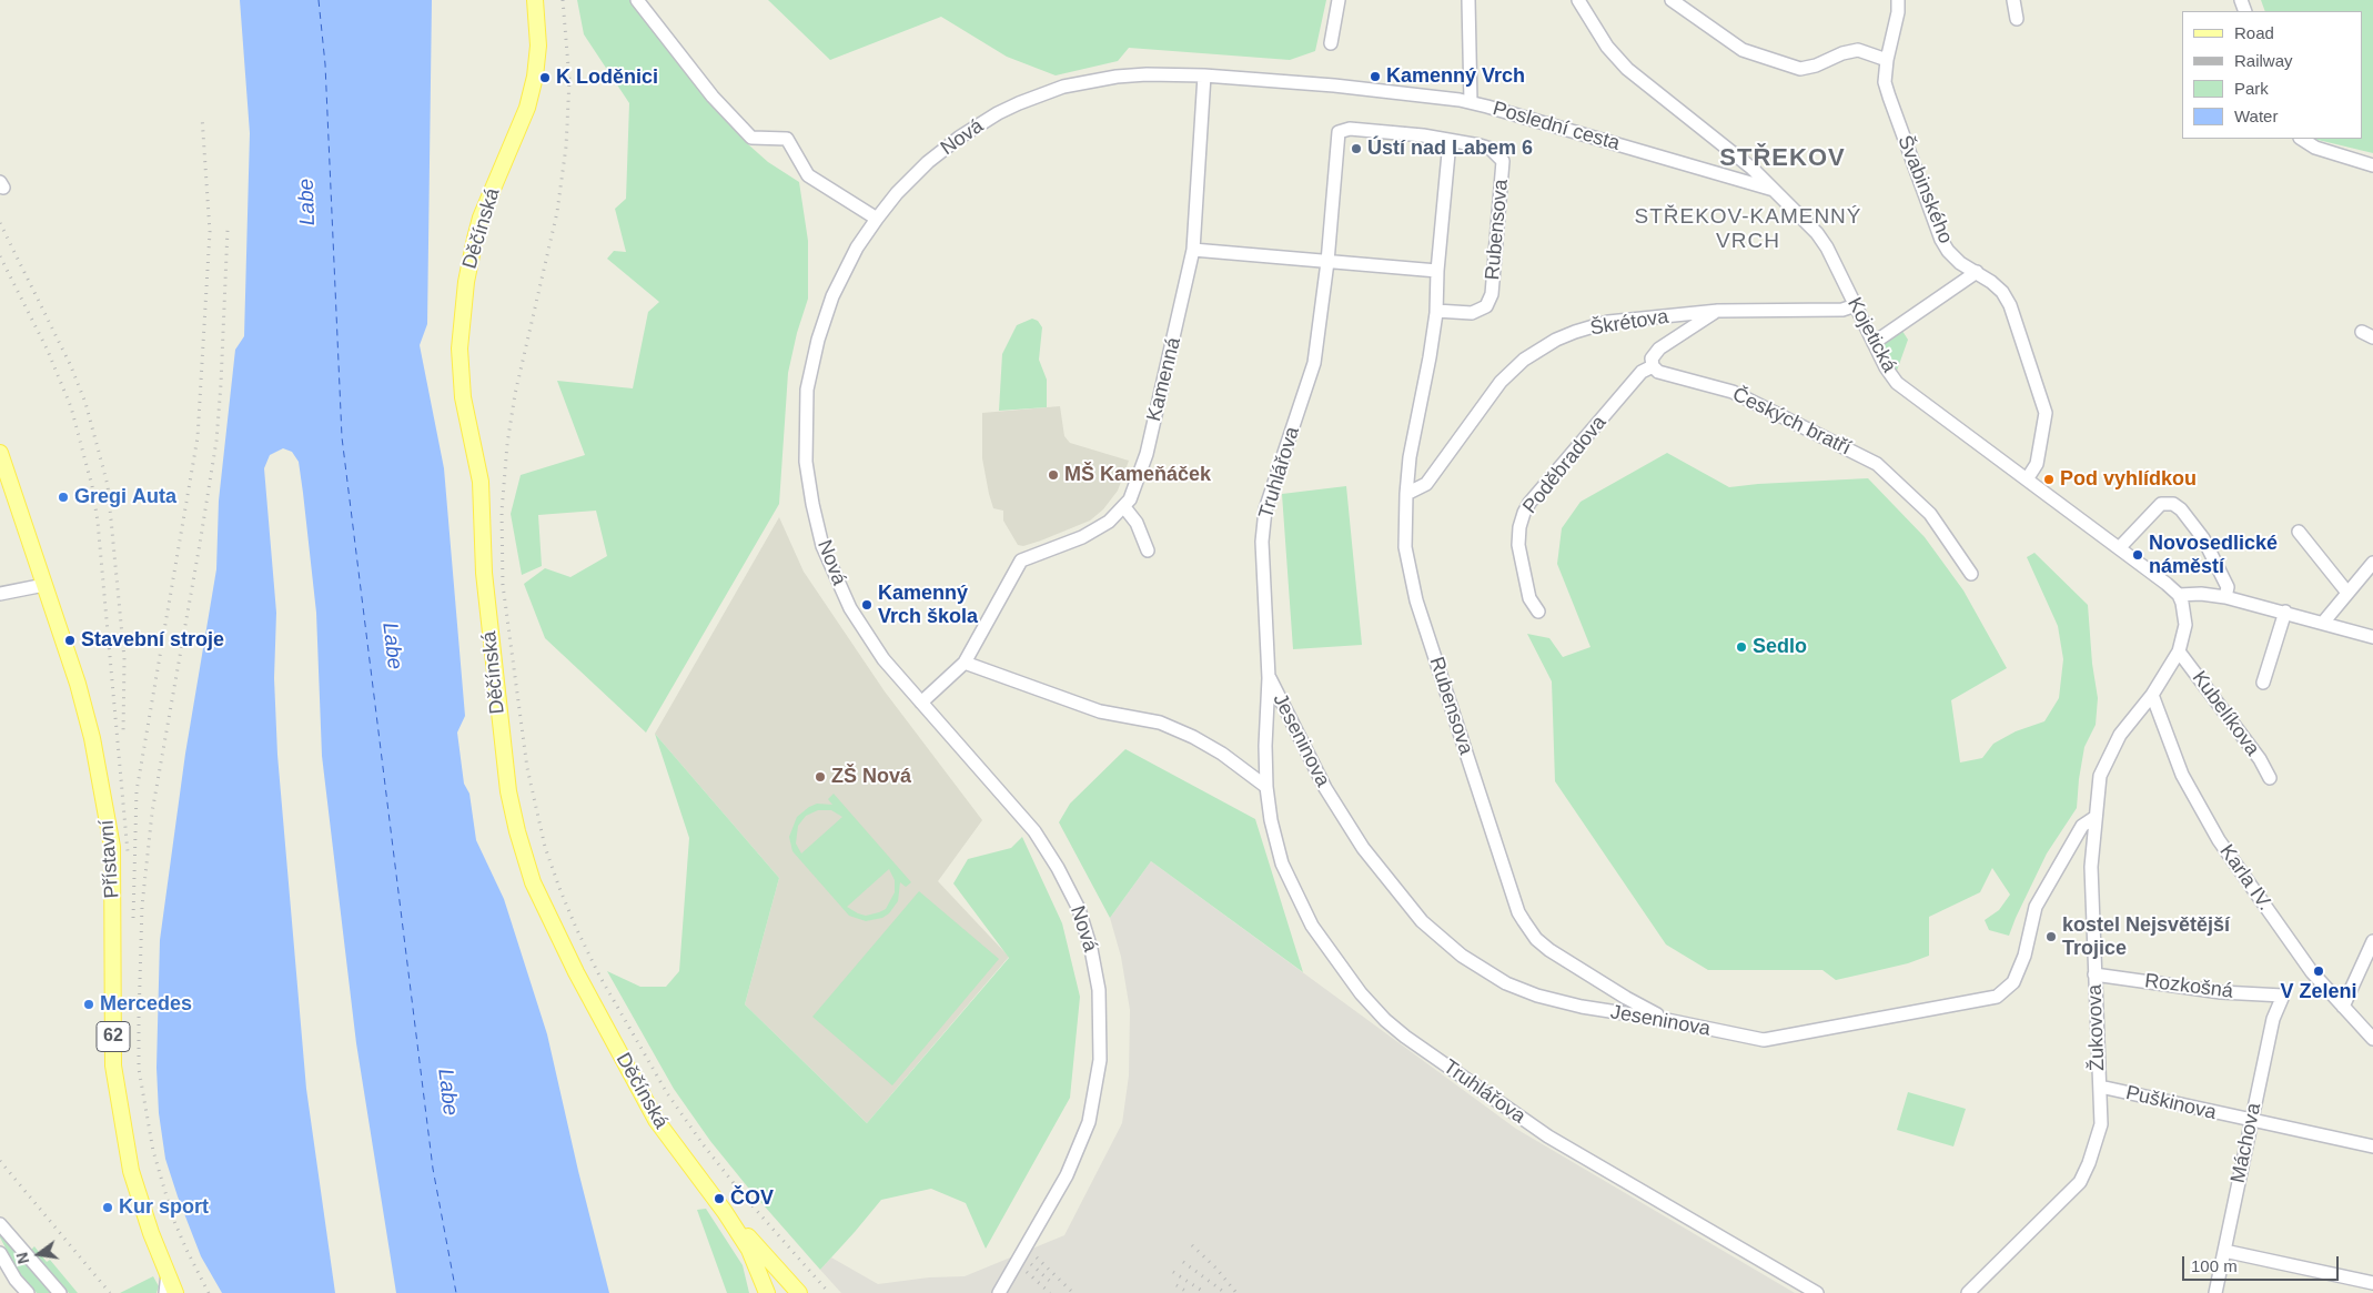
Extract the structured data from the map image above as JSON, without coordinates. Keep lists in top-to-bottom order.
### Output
{
  "streets": {
    "main road": ["Děčínská", "Přístavní", "62"],
    "street": [
      "Poslední cesta",
      "Nová",
      "Švabinského",
      "Rubensova",
      "Škrétova",
      "Kojetická",
      "Kamenná",
      "Českých bratří",
      "Poděbradova",
      "Truhlářova",
      "Kubelíkova",
      "Jeseninova",
      "Karla IV.",
      "Rozkošná",
      "Žukovova",
      "Puškinova",
      "Máchova"
    ]
  },
  "crossings": [
    ["Poslední cesta", "Nová"],
    ["Poslední cesta", "Kojetická"],
    ["Nová", "Kamenná"],
    ["Švabinského", "Kojetická"],
    ["Rubensova", "Škrétova"],
    ["Rubensova", "Truhlářova"],
    ["Rubensova", "Jeseninova"],
    ["Škrétova", "Kojetická"],
    ["Českých bratří", "Poděbradova"],
    ["Truhlářova", "Jeseninova"],
    ["Jeseninova", "Žukovova"],
    ["Karla IV.", "Žukovova"],
    ["Rozkošná", "Žukovova"],
    ["Rozkošná", "Máchova"],
    ["Žukovova", "Puškinova"],
    ["Puškinova", "Máchova"]
  ],
  "districts": ["STŘEKOV", "STŘEKOV-KAMENNÝ VRCH"],
  "water": ["Labe"],
  "places": [
    "Kamenný Vrch",
    "K Loděnici",
    "Ústí nad Labem 6",
    "MŠ Kameňáček",
    "Pod vyhlídkou",
    "Gregi Auta",
    "Novosedlické náměstí",
    "Kamenný Vrch škola",
    "Stavební stroje",
    "Sedlo",
    "ZŠ Nová",
    "kostel Nejsvětější Trojice",
    "V Zeleni",
    "Mercedes",
    "ČOV",
    "Kur sport"
  ],
  "legend": [
    "Road",
    "Railway",
    "Park",
    "Water"
  ],
  "scale_bar": "100 m",
  "north": "left"
}
